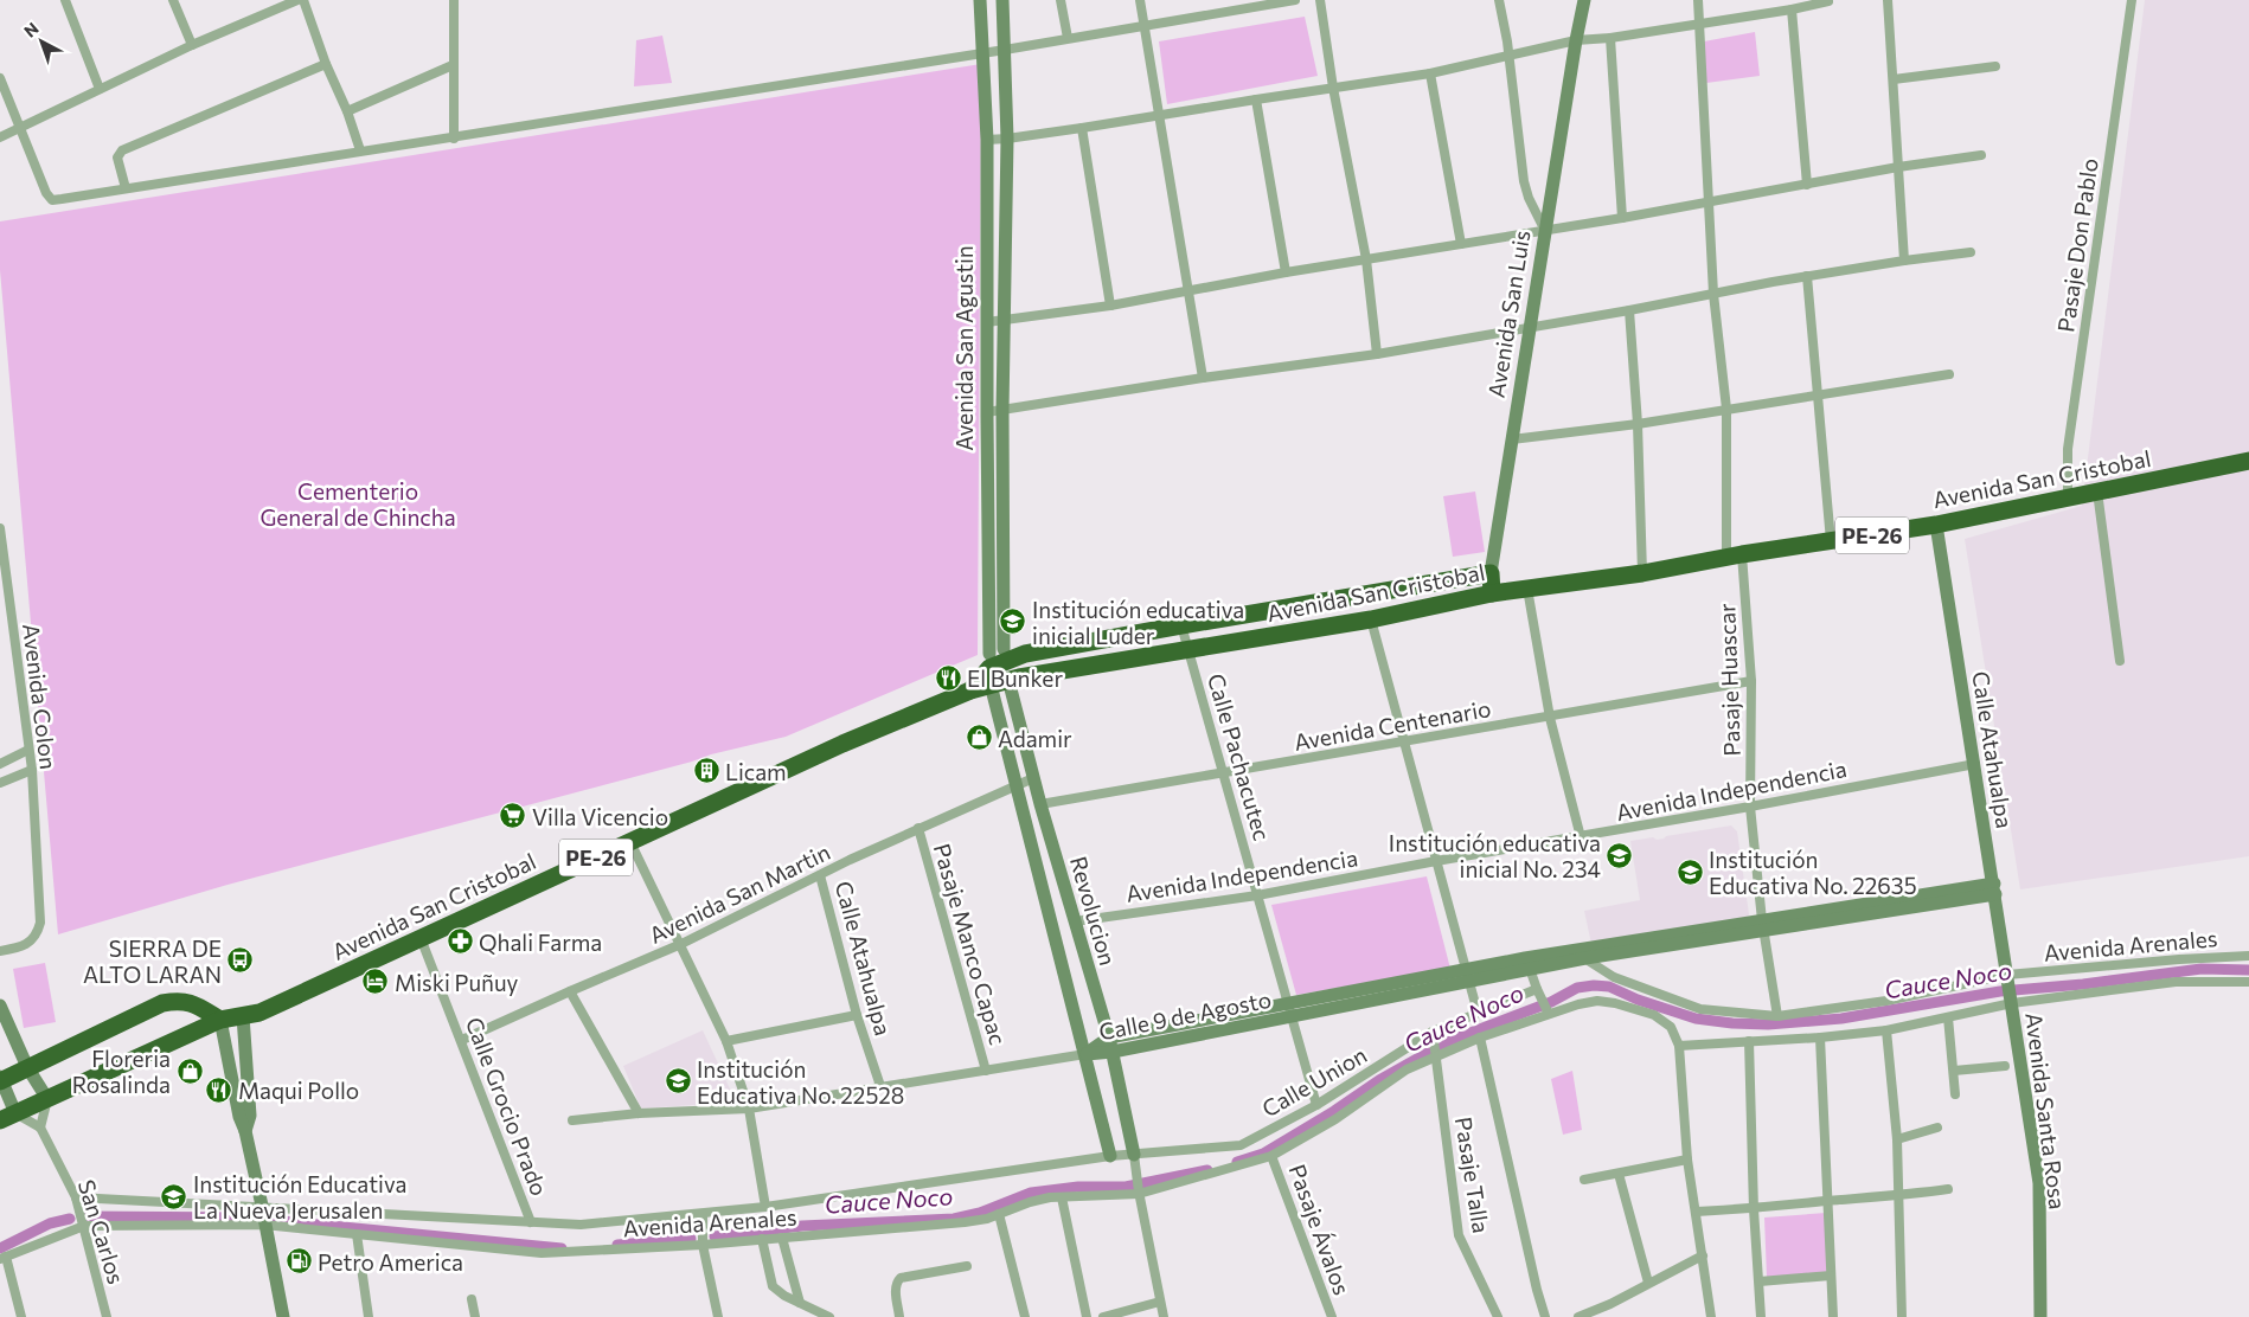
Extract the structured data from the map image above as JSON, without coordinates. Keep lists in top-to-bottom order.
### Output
{
  "streets": {
    "highway": ["Avenida San Luis", "Avenida San Cristobal", "PE-26"],
    "street": [
      "Pasaje Don Pablo",
      "Avenida San Agustin",
      "Pasaje Huascar",
      "Avenida Colon",
      "Avenida Centenario",
      "Calle Atahualpa",
      "Calle Pachacutec",
      "Avenida Independencia",
      "Avenida San Martin",
      "Revolucion",
      "Pasaje Manco Capac",
      "Avenida Arenales",
      "Calle 9 de Agosto",
      "Calle Union",
      "Calle Grocio Prado",
      "Avenida Santa Rosa",
      "Pasaje Talla",
      "Pasaje Ávalos",
      "San Carlos"
    ]
  },
  "crossings": [
    ["Pasaje Don Pablo", "Avenida San Cristobal"],
    ["Avenida San Luis", "Avenida San Cristobal"],
    ["Avenida San Agustin", "Avenida San Cristobal"],
    ["Avenida San Agustin", "Revolucion"],
    ["Avenida San Cristobal", "PE-26"],
    ["Avenida San Cristobal", "Pasaje Huascar"],
    ["Avenida San Cristobal", "Calle Atahualpa"],
    ["Avenida San Cristobal", "Calle Pachacutec"],
    ["Avenida San Cristobal", "Revolucion"],
    ["Avenida San Cristobal", "Calle Grocio Prado"],
    ["Pasaje Huascar", "Avenida Centenario"],
    ["Pasaje Huascar", "Avenida Independencia"],
    ["Pasaje Huascar", "Avenida Arenales"],
    ["Pasaje Huascar", "Calle 9 de Agosto"],
    ["Avenida Centenario", "Calle Pachacutec"],
    ["Avenida Centenario", "Revolucion"],
    ["Calle Atahualpa", "Avenida Independencia"],
    ["Calle Atahualpa", "Avenida San Martin"],
    ["Calle Atahualpa", "Avenida Arenales"],
    ["Calle Atahualpa", "Calle 9 de Agosto"],
    ["Calle Atahualpa", "Avenida Santa Rosa"],
    ["Calle Pachacutec", "Avenida Independencia"],
    ["Calle Pachacutec", "Calle 9 de Agosto"],
    ["Calle Pachacutec", "Calle Union"],
    ["Avenida Independencia", "Revolucion"],
    ["Avenida San Martin", "Revolucion"],
    ["Avenida San Martin", "Pasaje Manco Capac"],
    ["Avenida San Martin", "Calle Grocio Prado"],
    ["Revolucion", "Avenida Arenales"],
    ["Revolucion", "Calle 9 de Agosto"],
    ["Revolucion", "Calle Union"],
    ["Avenida Arenales", "Calle 9 de Agosto"],
    ["Avenida Arenales", "Calle Union"],
    ["Avenida Arenales", "Calle Grocio Prado"],
    ["Avenida Arenales", "Avenida Santa Rosa"],
    ["Avenida Arenales", "Pasaje Talla"],
    ["Avenida Arenales", "Pasaje Ávalos"],
    ["Avenida Arenales", "San Carlos"],
    ["Calle Union", "Pasaje Talla"]
  ],
  "water": ["Cauce Noco"],
  "parks": ["Cementerio General de Chincha"],
  "places": {
    "school or university": [
      "Institución educativa inicial Luder",
      "Institución educativa inicial No. 234",
      "Institución Educativa No. 22635",
      "Institución Educativa No. 22528",
      "Institución Educativa La Nueva Jerusalen"
    ],
    "restaurant": ["El Bunker", "Maqui Pollo"],
    "shop": ["Adamir", "Floreria Rosalinda"],
    "building": ["Licam"],
    "supermarket": ["Villa Vicencio"],
    "pharmacy": ["Qhali Farma"],
    "bus stop": ["SIERRA DE ALTO LARAN"],
    "hotel": ["Miski Puñuy"],
    "fuel station": ["Petro America"]
  },
  "north": "top left"
}
